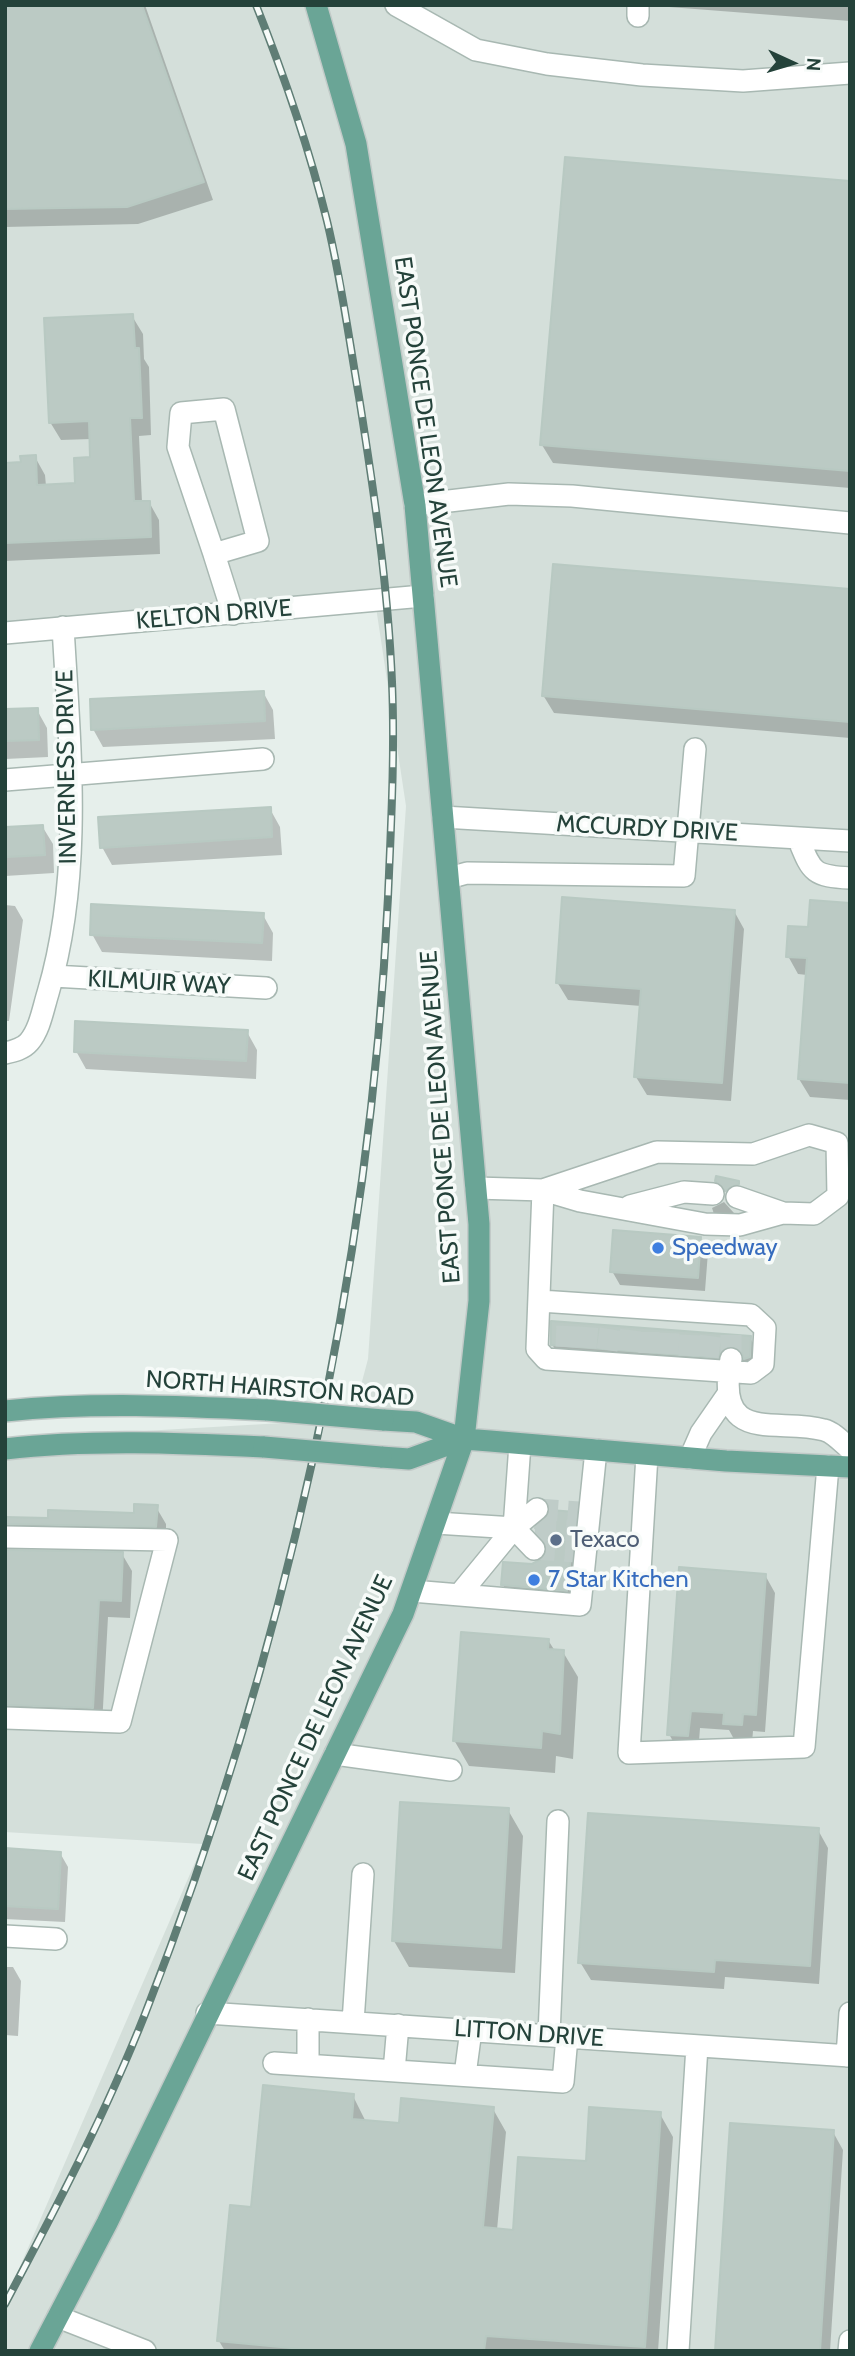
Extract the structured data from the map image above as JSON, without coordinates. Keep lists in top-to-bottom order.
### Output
{
  "streets": {
    "main road": ["EAST PONCE DE LEON AVENUE", "NORTH HAIRSTON ROAD"],
    "street": [
      "KELTON DRIVE",
      "INVERNESS DRIVE",
      "MCCURDY DRIVE",
      "KILMUIR WAY",
      "LITTON DRIVE"
    ]
  },
  "crossings": [
    ["EAST PONCE DE LEON AVENUE", "KELTON DRIVE"],
    ["EAST PONCE DE LEON AVENUE", "MCCURDY DRIVE"],
    ["EAST PONCE DE LEON AVENUE", "NORTH HAIRSTON ROAD"],
    ["EAST PONCE DE LEON AVENUE", "LITTON DRIVE"],
    ["KELTON DRIVE", "INVERNESS DRIVE"],
    ["INVERNESS DRIVE", "KILMUIR WAY"]
  ],
  "places": ["Speedway", "Texaco", "7 Star Kitchen"],
  "north": "right"
}
